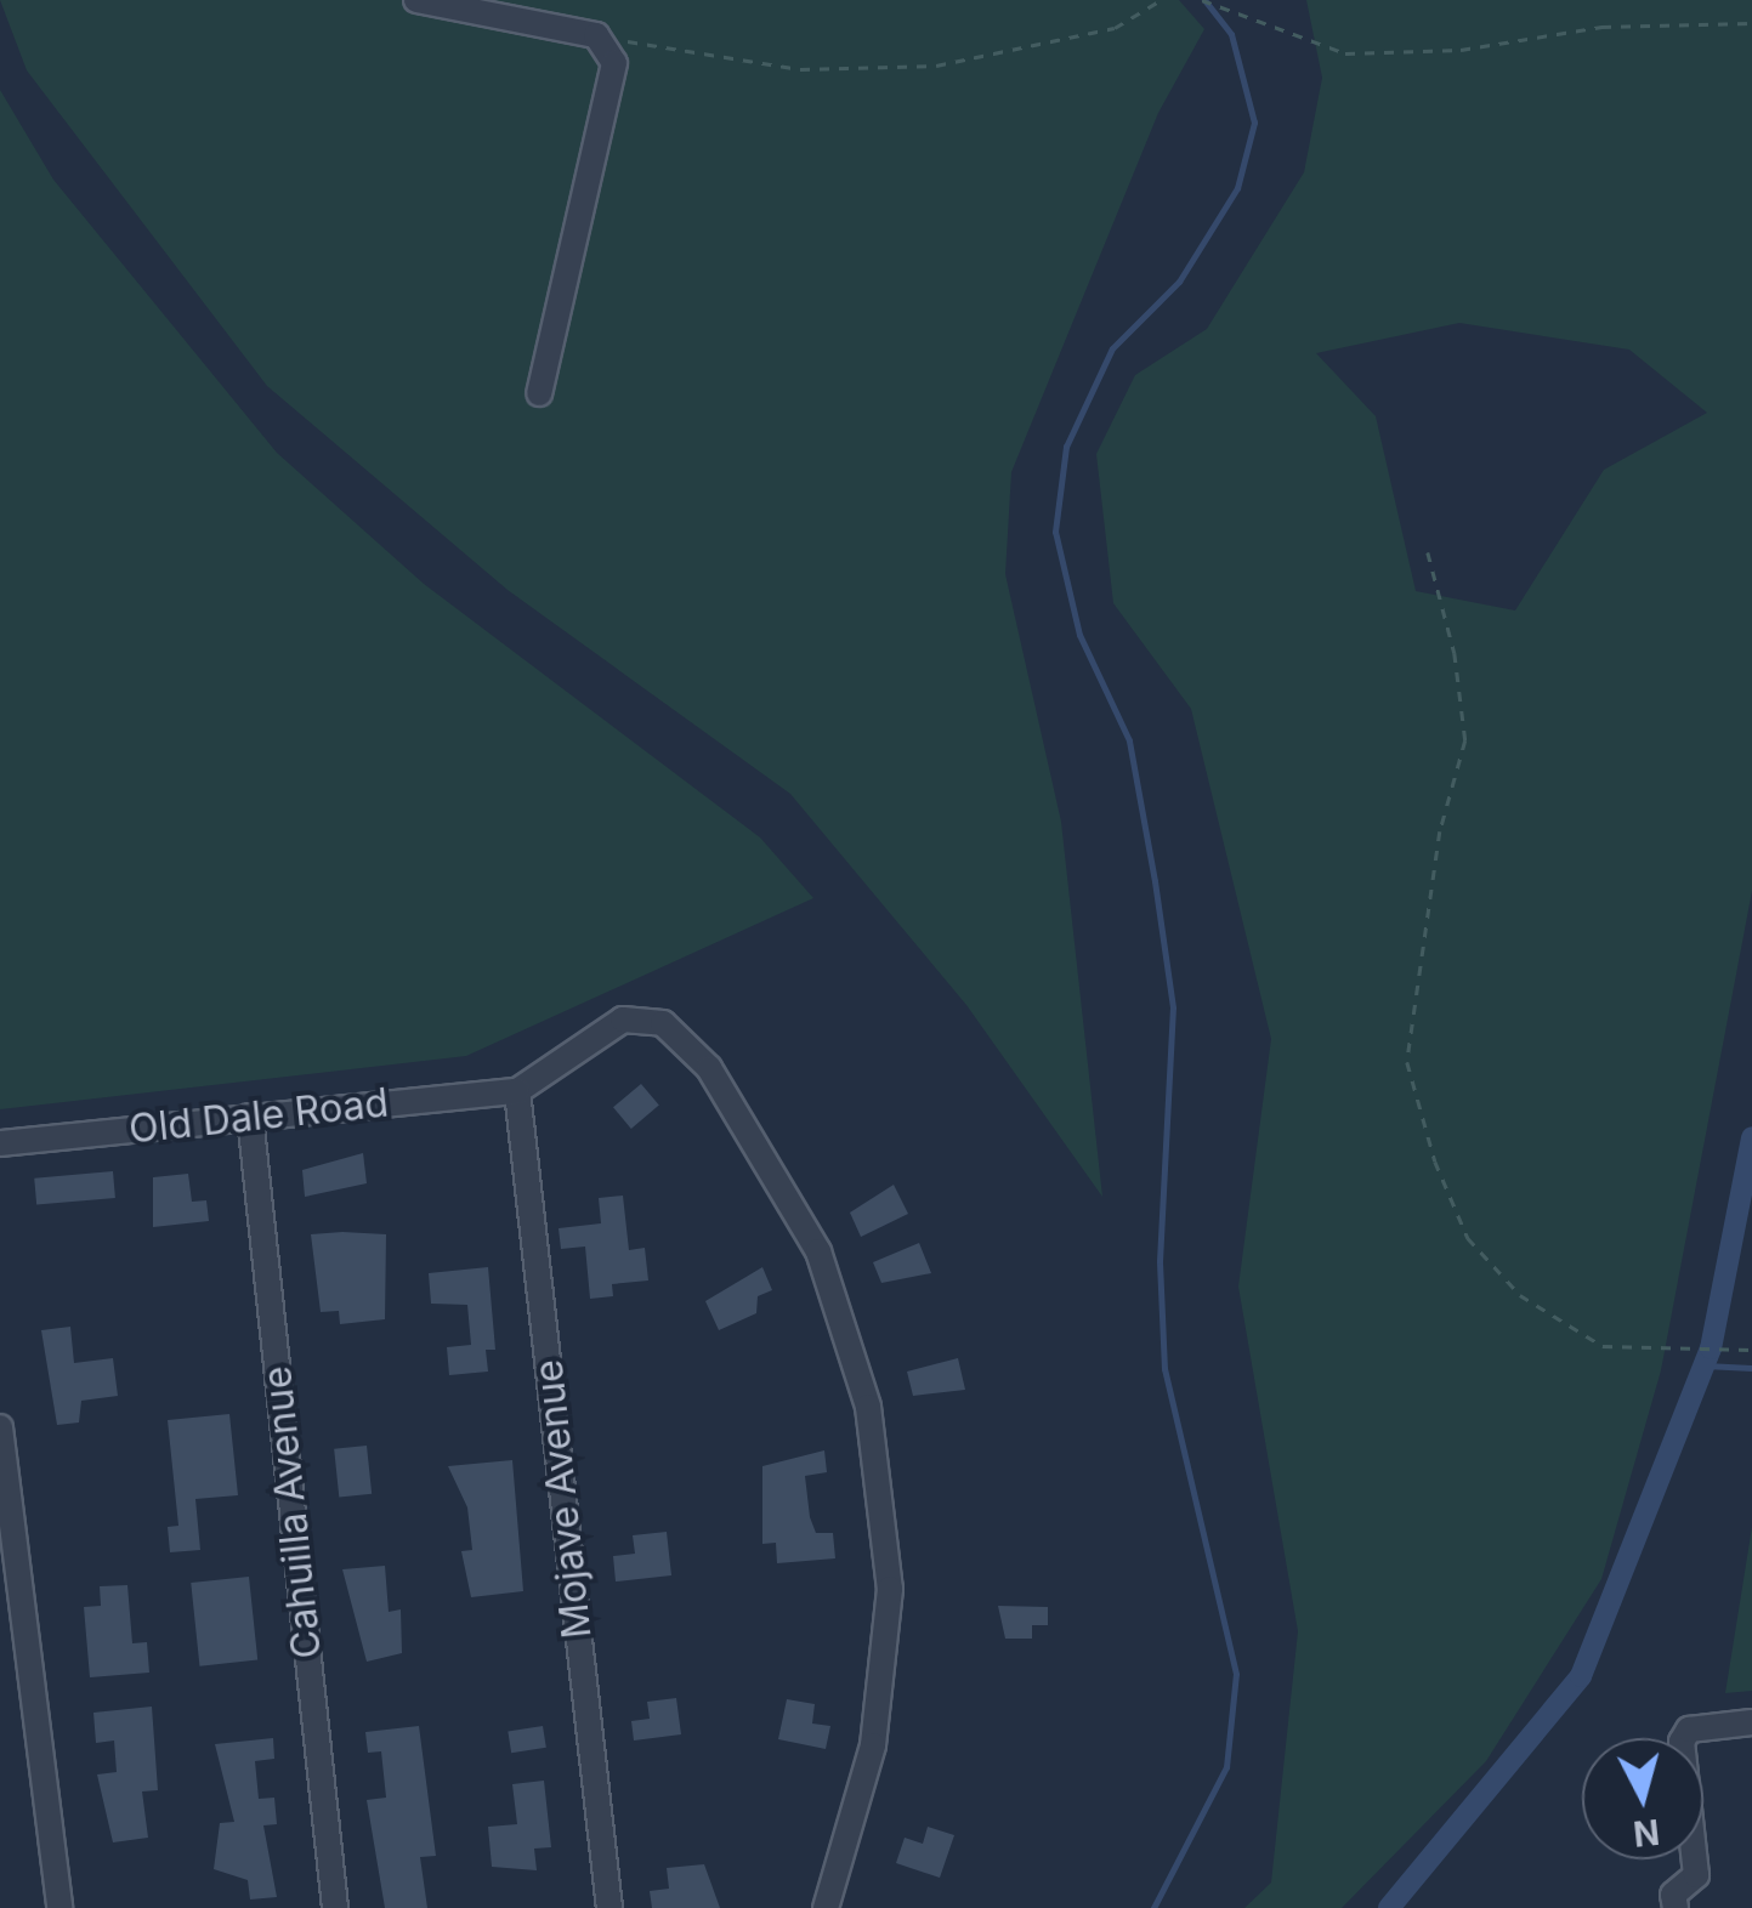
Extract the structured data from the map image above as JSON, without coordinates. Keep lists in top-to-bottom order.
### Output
{
  "streets": {
    "street": ["Old Dale Road", "Mojave Avenue", "Cahuilla Avenue"]
  },
  "crossings": [
    ["Old Dale Road", "Mojave Avenue"],
    ["Old Dale Road", "Cahuilla Avenue"]
  ],
  "north": "bottom"
}
